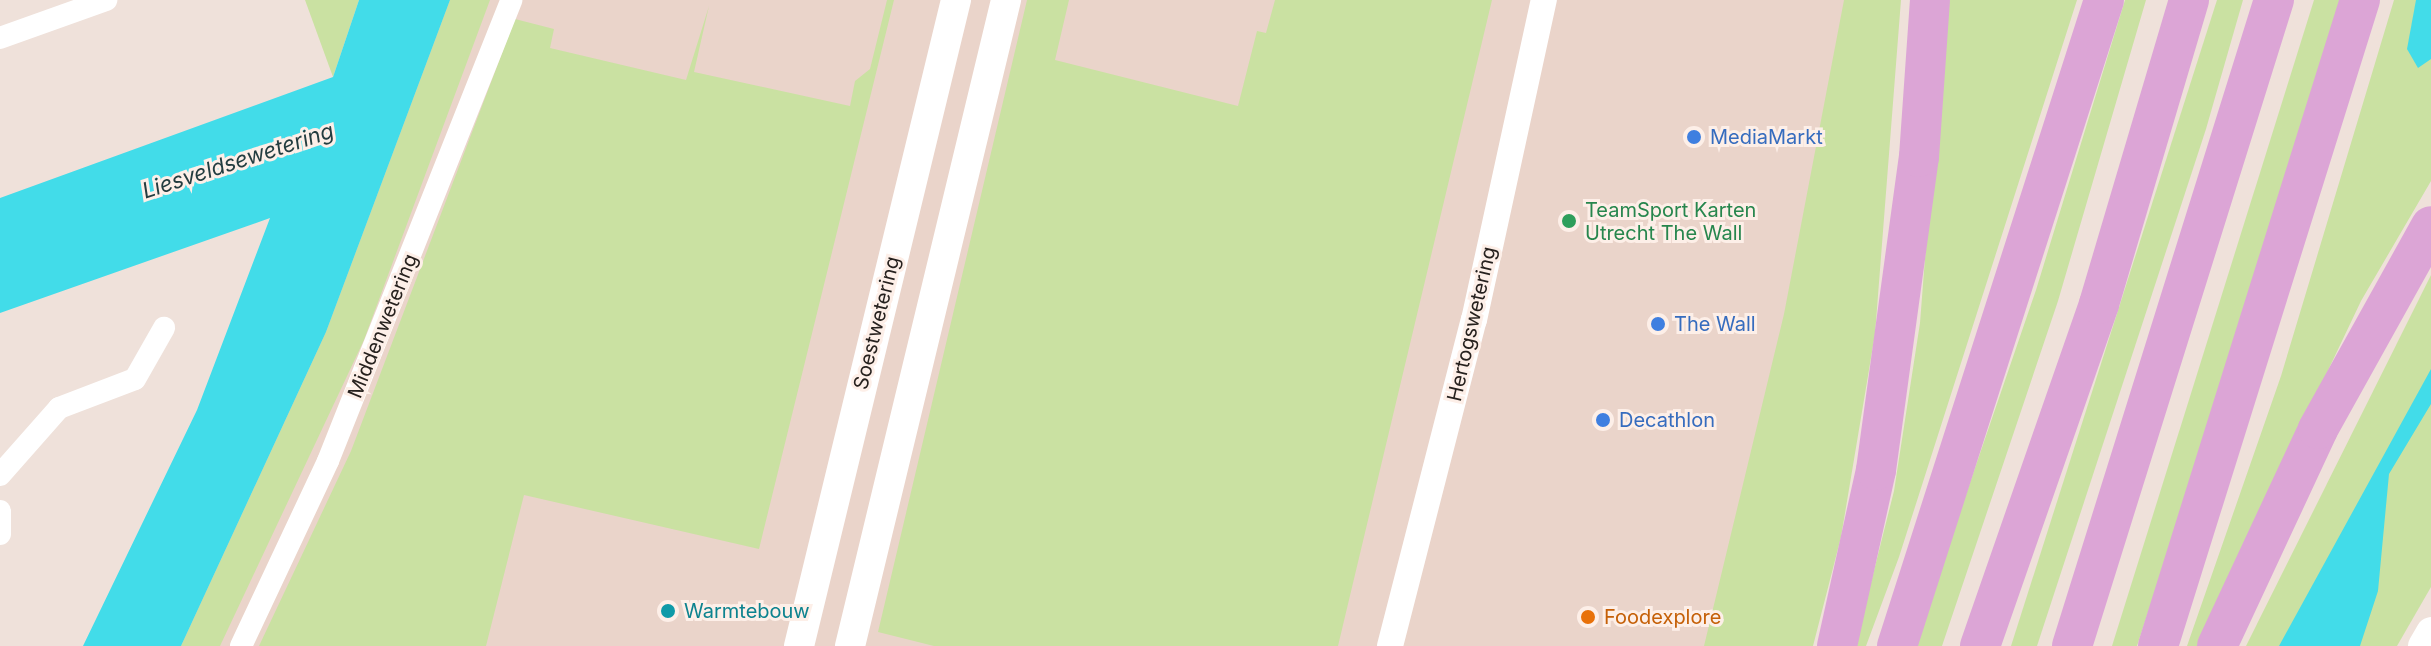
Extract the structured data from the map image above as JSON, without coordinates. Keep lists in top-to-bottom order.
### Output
{
  "streets": {
    "main road": ["Soestwetering"],
    "street": ["Hertogswetering", "Middenwetering"]
  },
  "water": ["Liesveldsewetering"],
  "places": [
    "MediaMarkt",
    "TeamSport Karten Utrecht The Wall",
    "The Wall",
    "Decathlon",
    "Warmtebouw",
    "Foodexplore"
  ]
}
